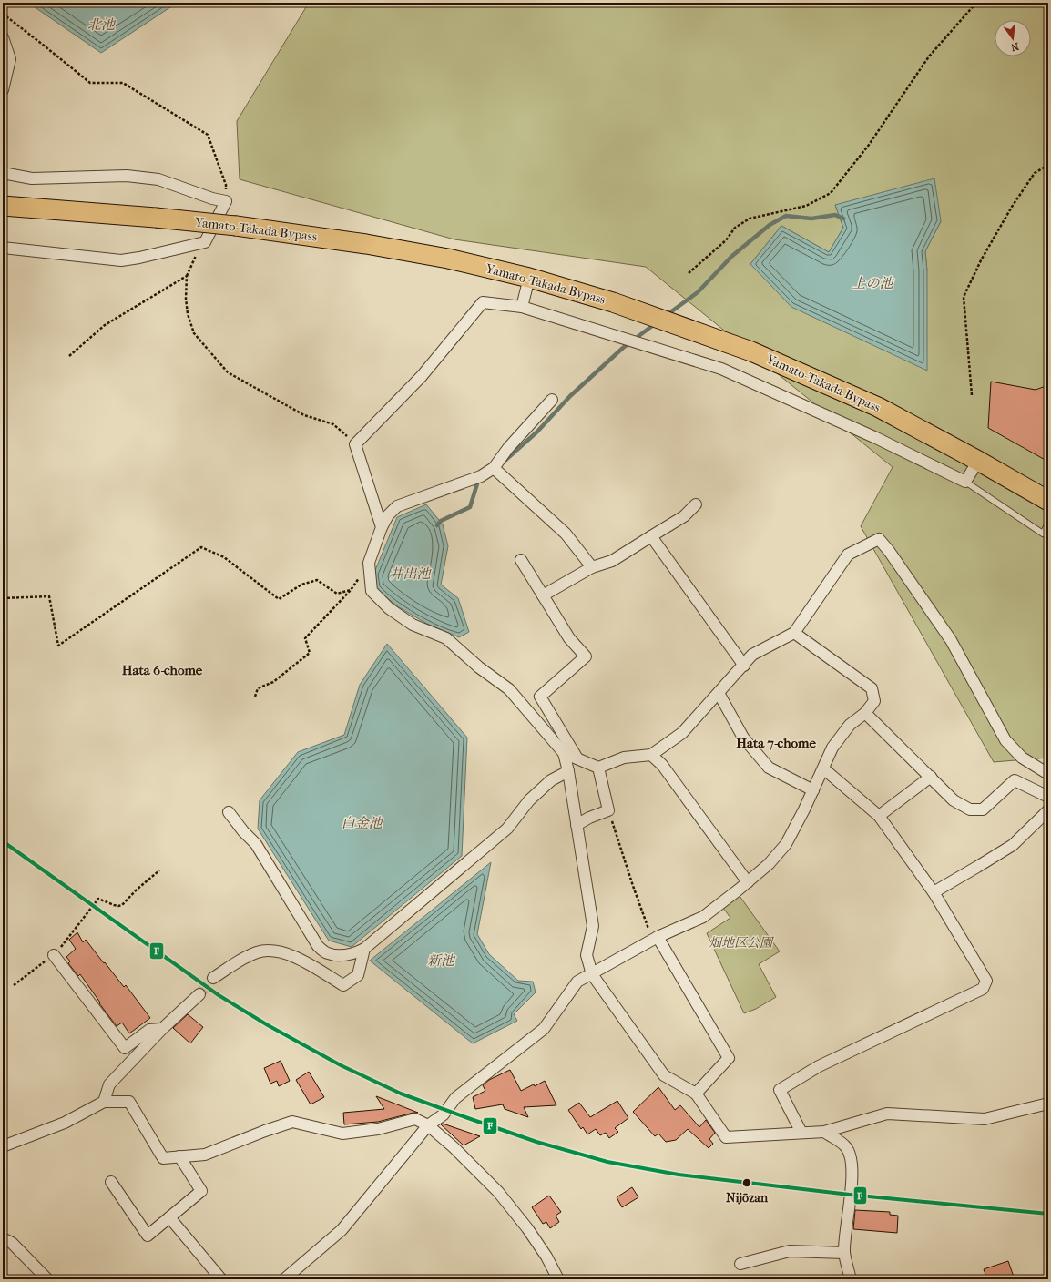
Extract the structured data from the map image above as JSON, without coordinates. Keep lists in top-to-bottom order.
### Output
{
  "streets": {
    "highway": ["Yamato-Takada Bypass"]
  },
  "districts": ["Hata 6-chome", "Hata 7-chome"],
  "water": [
    "北池",
    "上の池",
    "井出池",
    "白金池",
    "新池"
  ],
  "parks": ["畑地区公園"],
  "places": ["Nijōzan"],
  "lines": ["transit line F"],
  "north": "bottom"
}
